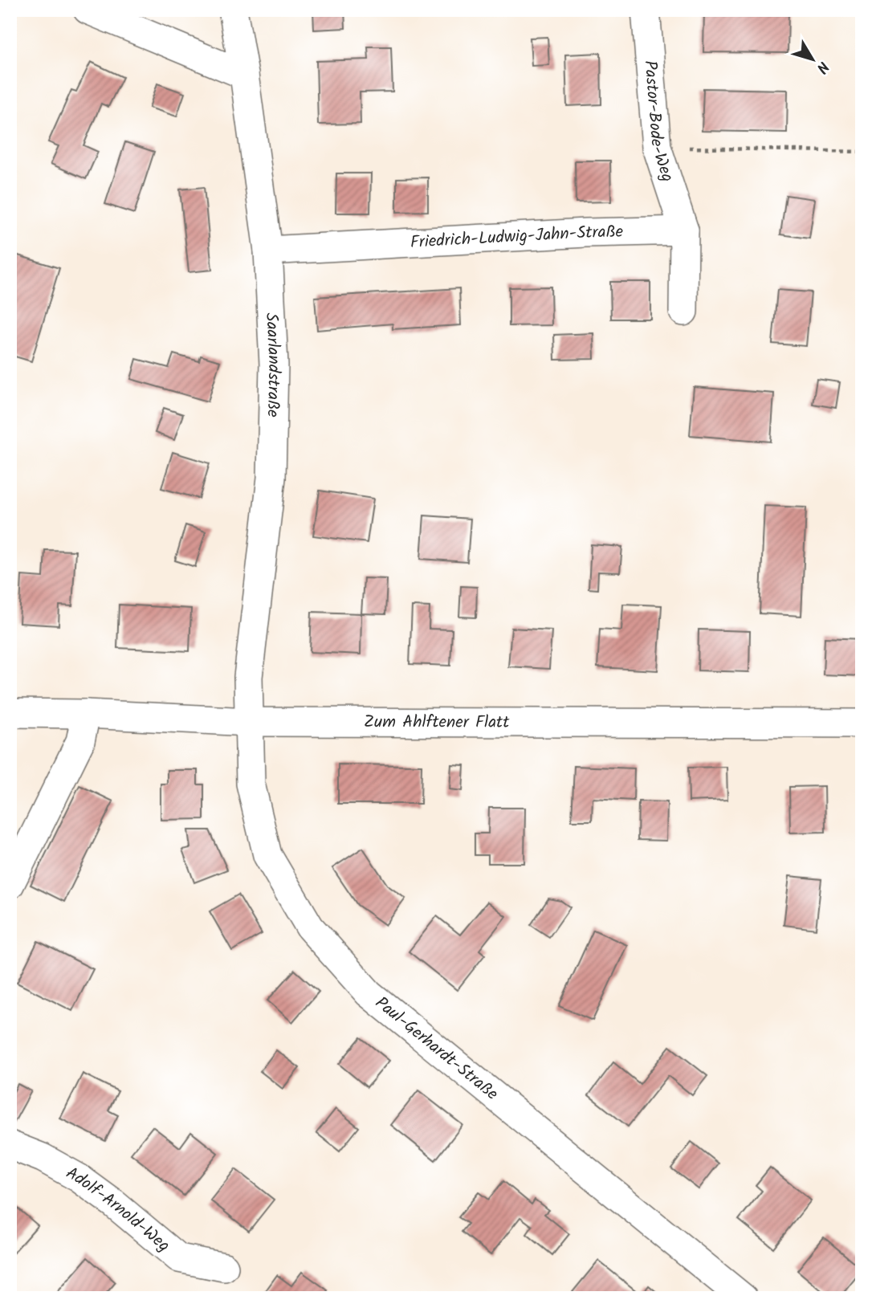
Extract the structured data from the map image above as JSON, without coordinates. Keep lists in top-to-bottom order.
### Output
{
  "streets": {
    "street": [
      "Pastor-Bode-Weg",
      "Friedrich-Ludwig-Jahn-Straße",
      "Saarlandstraße",
      "Zum Ahlftener Flatt",
      "Paul-Gerhardt-Straße",
      "Adolf-Arnold-Weg"
    ]
  },
  "crossings": [
    ["Pastor-Bode-Weg", "Friedrich-Ludwig-Jahn-Straße"],
    ["Friedrich-Ludwig-Jahn-Straße", "Saarlandstraße"],
    ["Saarlandstraße", "Zum Ahlftener Flatt"],
    ["Saarlandstraße", "Paul-Gerhardt-Straße"],
    ["Zum Ahlftener Flatt", "Paul-Gerhardt-Straße"]
  ],
  "north": "bottom right"
}
